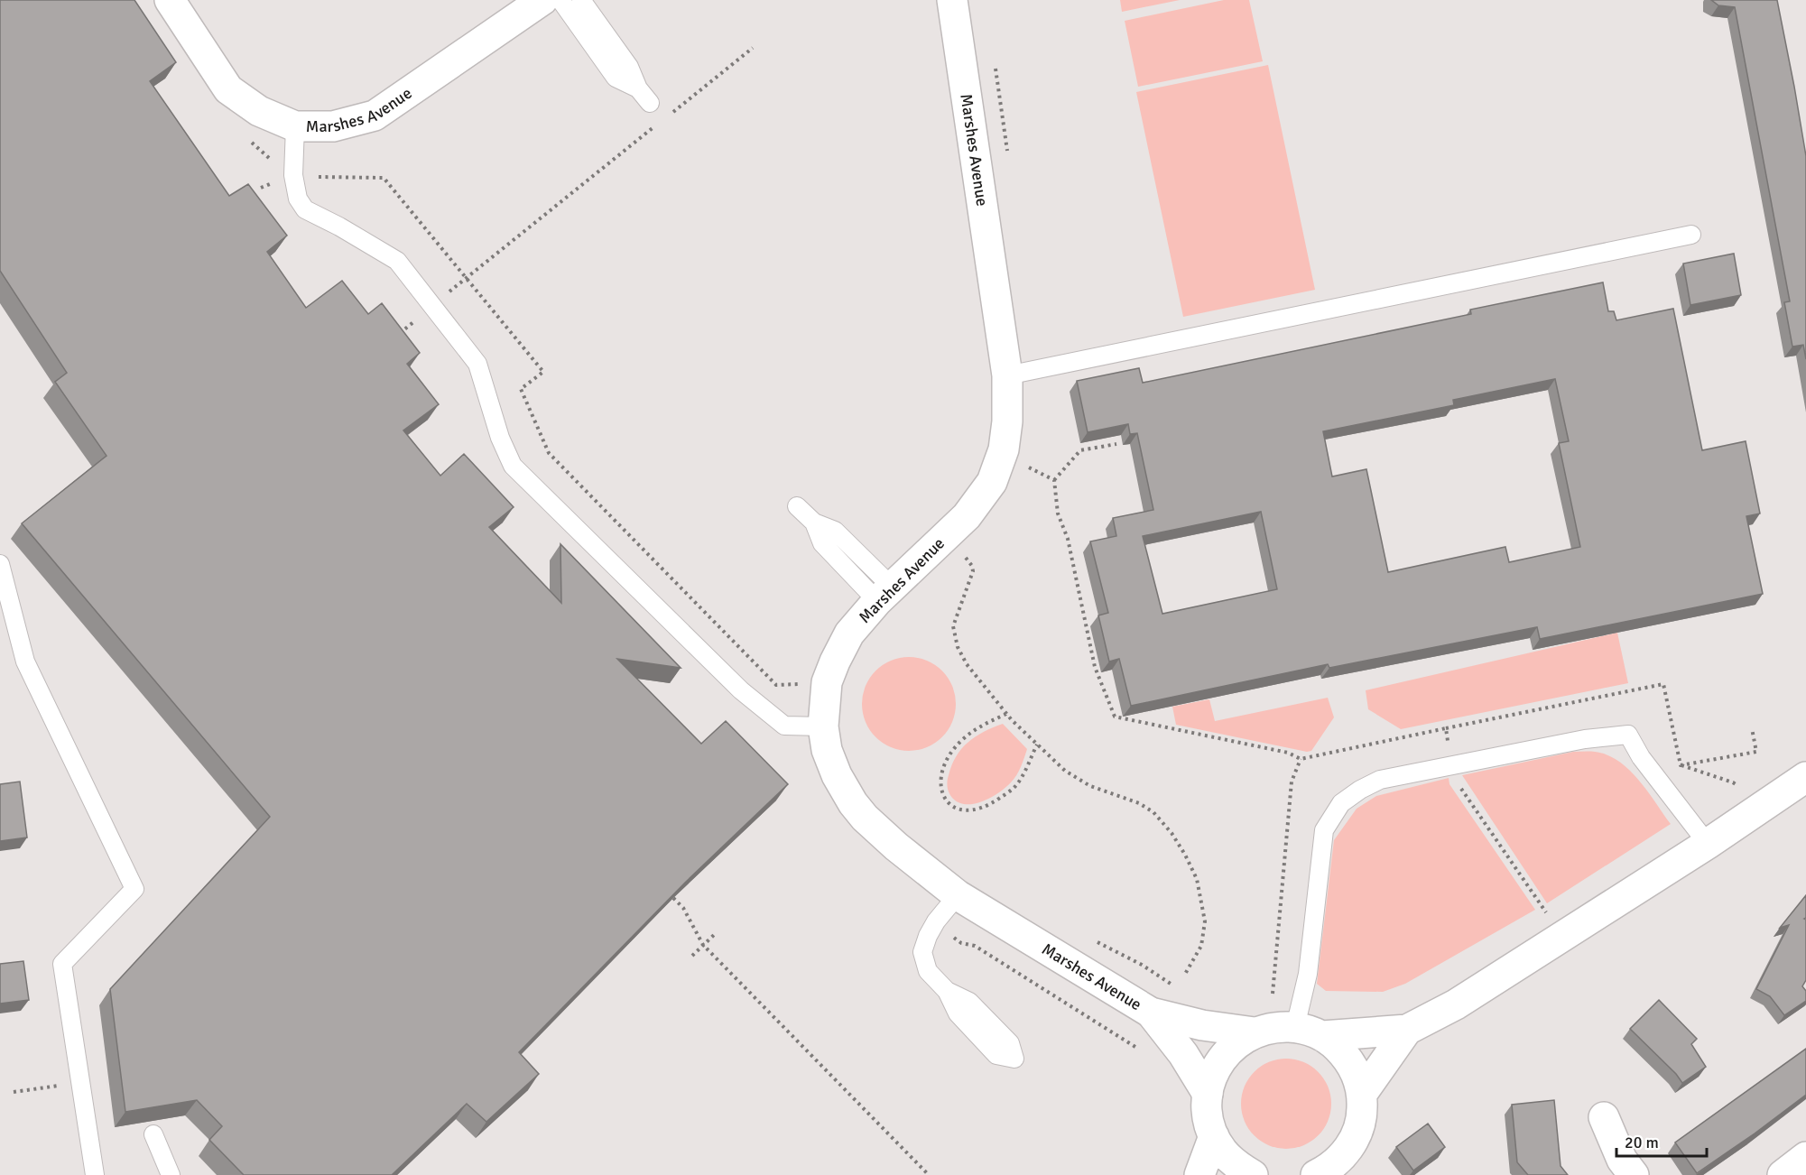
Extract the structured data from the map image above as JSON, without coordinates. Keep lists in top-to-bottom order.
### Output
{
  "streets": {
    "street": ["Marshes Avenue"]
  },
  "scale_bar": "20 m"
}
